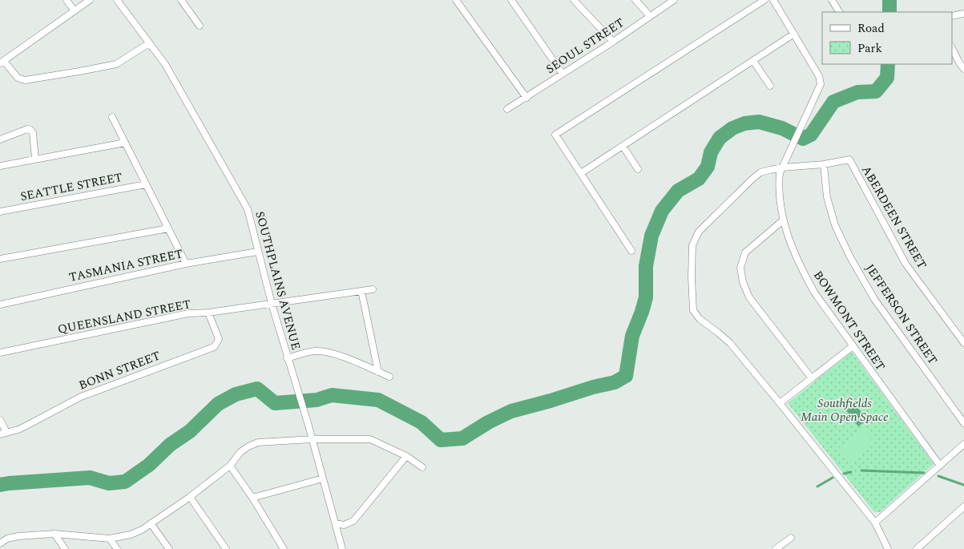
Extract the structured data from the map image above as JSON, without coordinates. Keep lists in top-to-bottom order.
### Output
{
  "streets": {
    "street": [
      "SEOUL STREET",
      "SEATTLE STREET",
      "ABERDEEN STREET",
      "TASMANIA STREET",
      "SOUTHPLAINS AVENUE",
      "JEFFERSON STREET",
      "QUEENSLAND STREET",
      "BOWMONT STREET",
      "BONN STREET"
    ]
  },
  "crossings": [
    ["ABERDEEN STREET", "JEFFERSON STREET"],
    ["TASMANIA STREET", "SOUTHPLAINS AVENUE"],
    ["SOUTHPLAINS AVENUE", "QUEENSLAND STREET"],
    ["QUEENSLAND STREET", "BONN STREET"]
  ],
  "parks": ["Southfields Main Open Space"],
  "legend": ["Road", "Park"]
}
